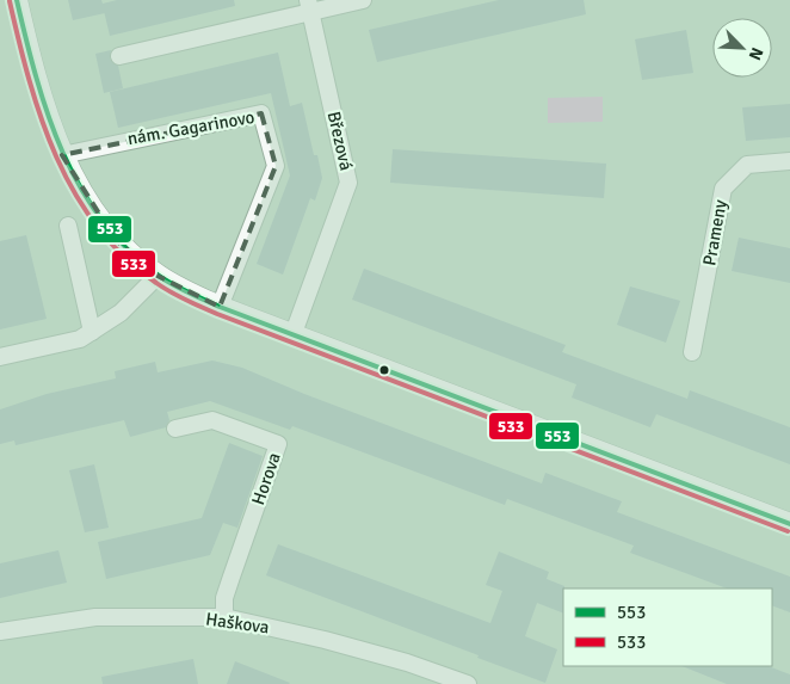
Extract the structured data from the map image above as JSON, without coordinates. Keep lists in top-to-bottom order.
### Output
{
  "streets": {
    "street": [
      "nám. Gagarinovo",
      "Březová",
      "Prameny",
      "Horova",
      "Haškova"
    ]
  },
  "crossings": [
    ["Horova", "Haškova"]
  ],
  "lines": ["transit line 553", "transit line 533"],
  "legend": ["553", "533"],
  "north": "bottom right"
}
